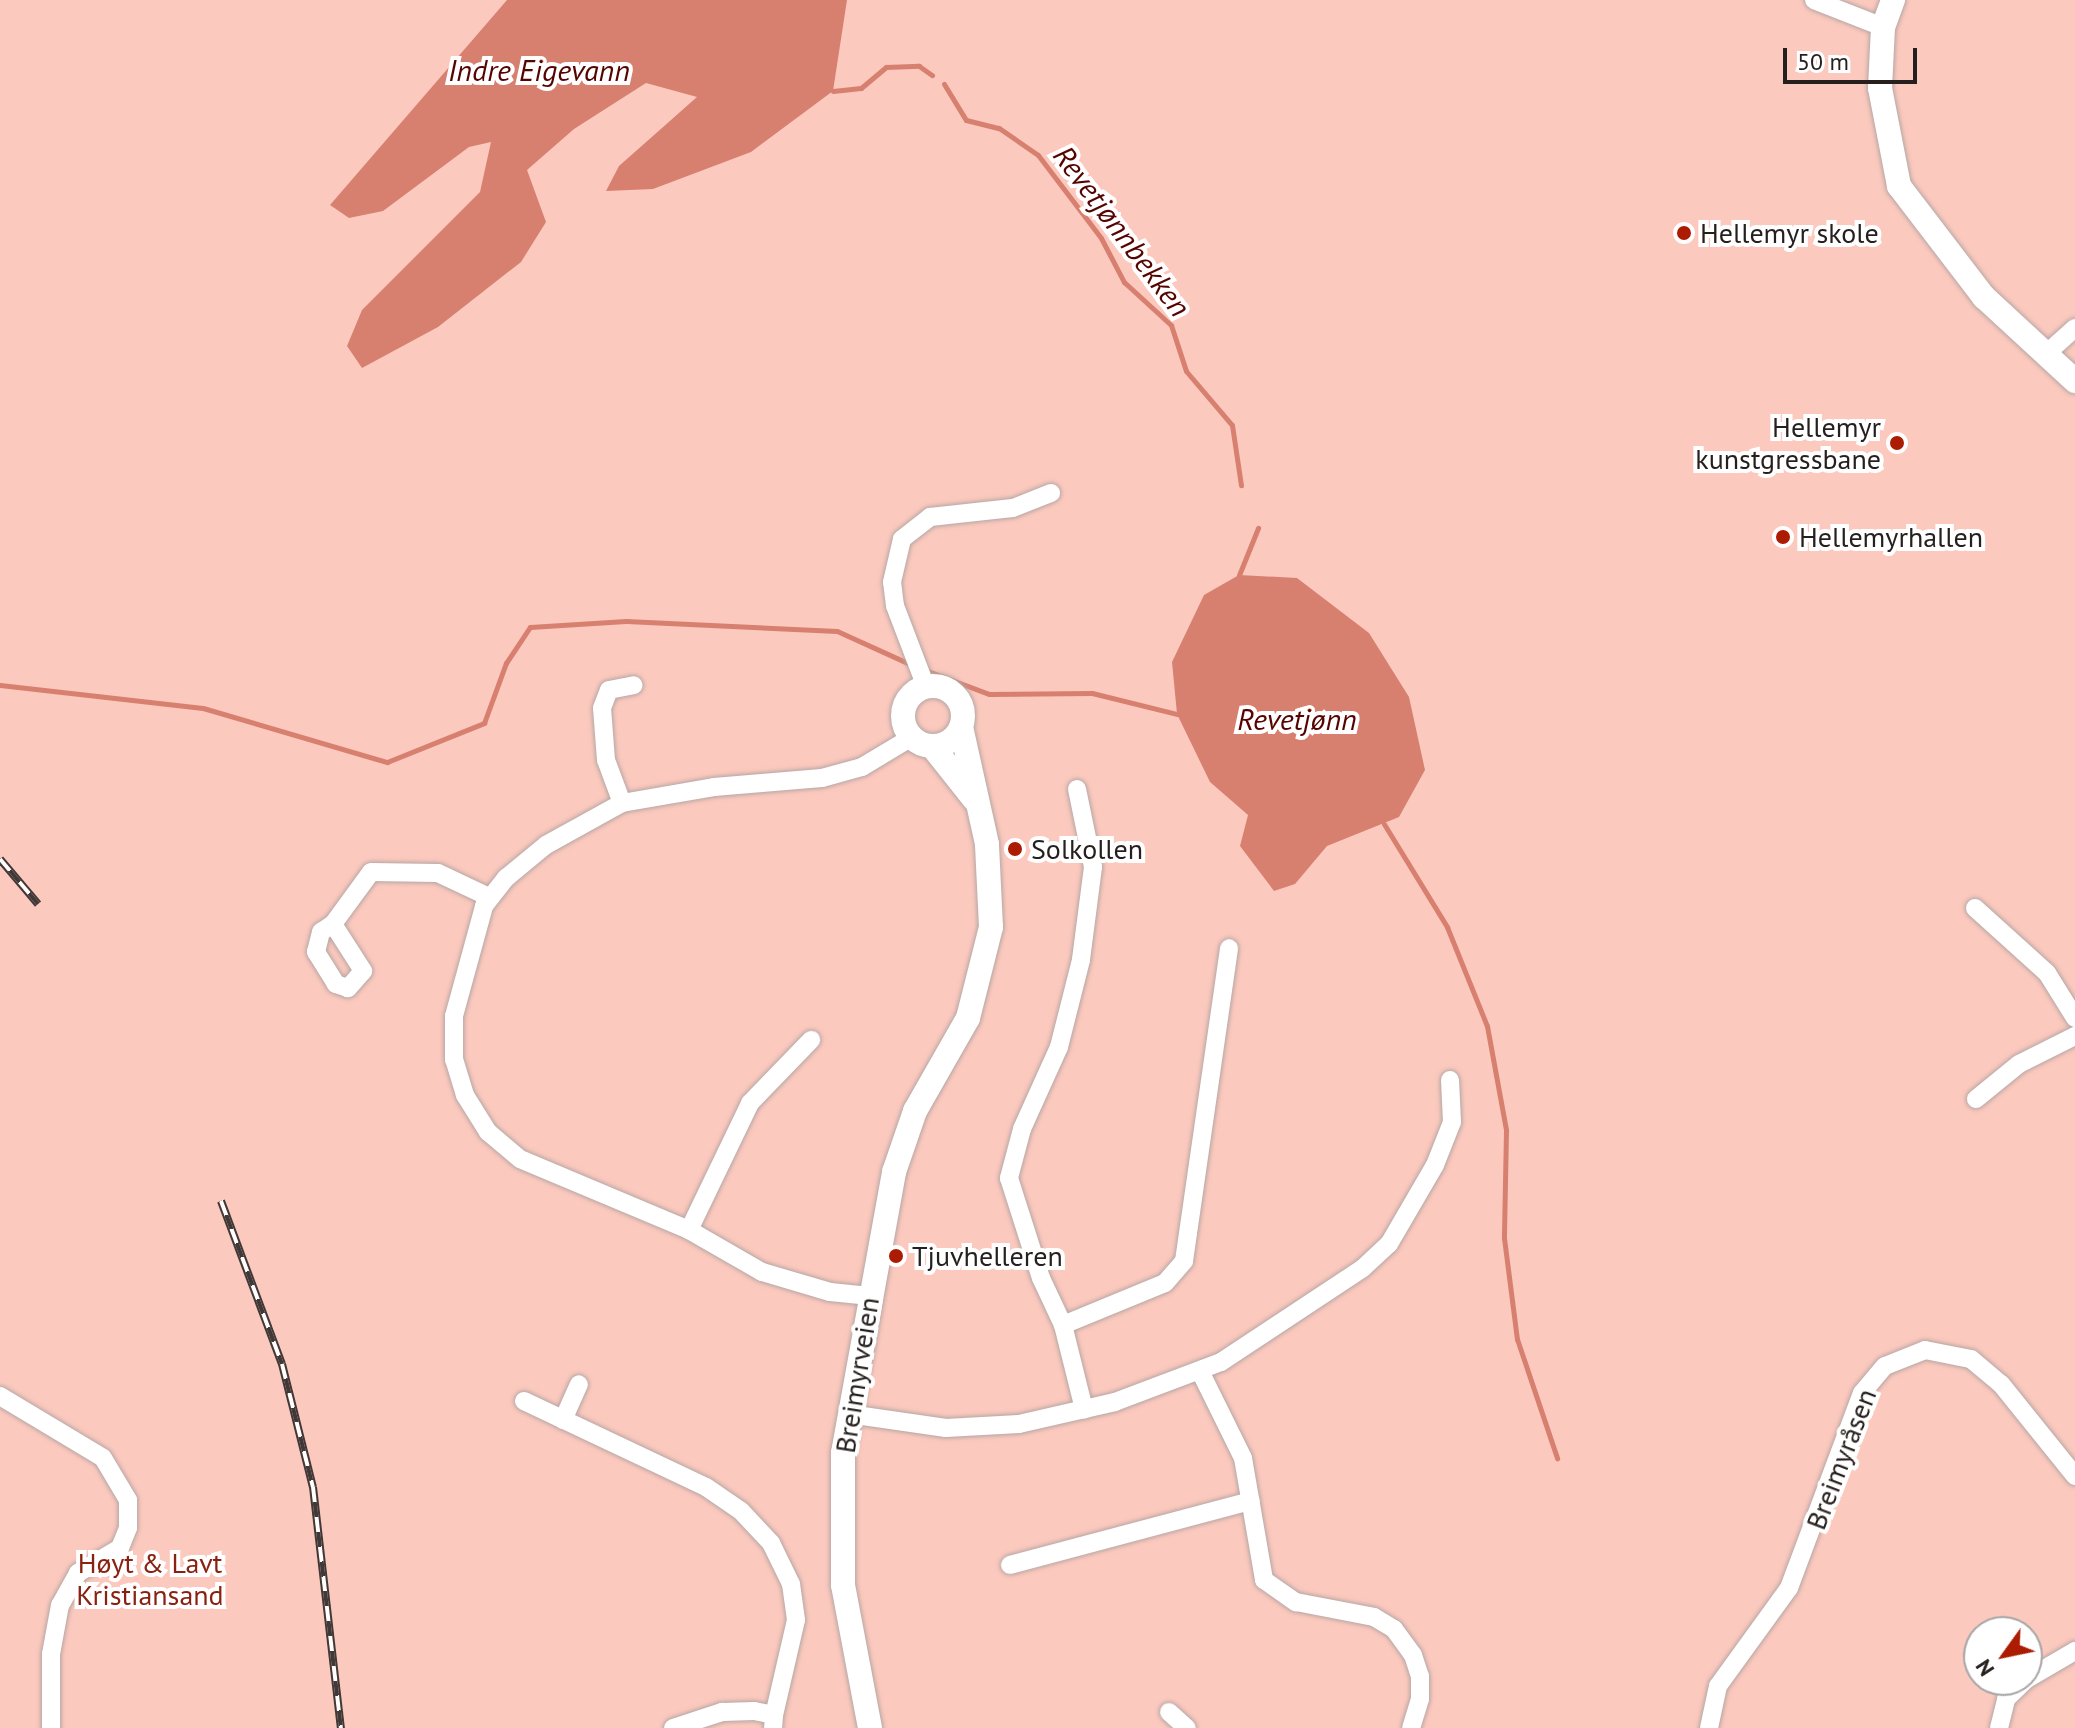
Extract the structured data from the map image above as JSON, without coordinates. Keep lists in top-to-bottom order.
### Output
{
  "streets": {
    "street": ["Breimyrveien", "Breimyråsen"]
  },
  "water": ["Indre Eigevann", "Revetjønnbekken", "Revetjønn"],
  "parks": ["Høyt & Lavt Kristiansand"],
  "places": [
    "Hellemyr skole",
    "Hellemyr kunstgressbane",
    "Hellemyrhallen",
    "Solkollen",
    "Tjuvhelleren"
  ],
  "scale_bar": "50 m",
  "north": "bottom left"
}
